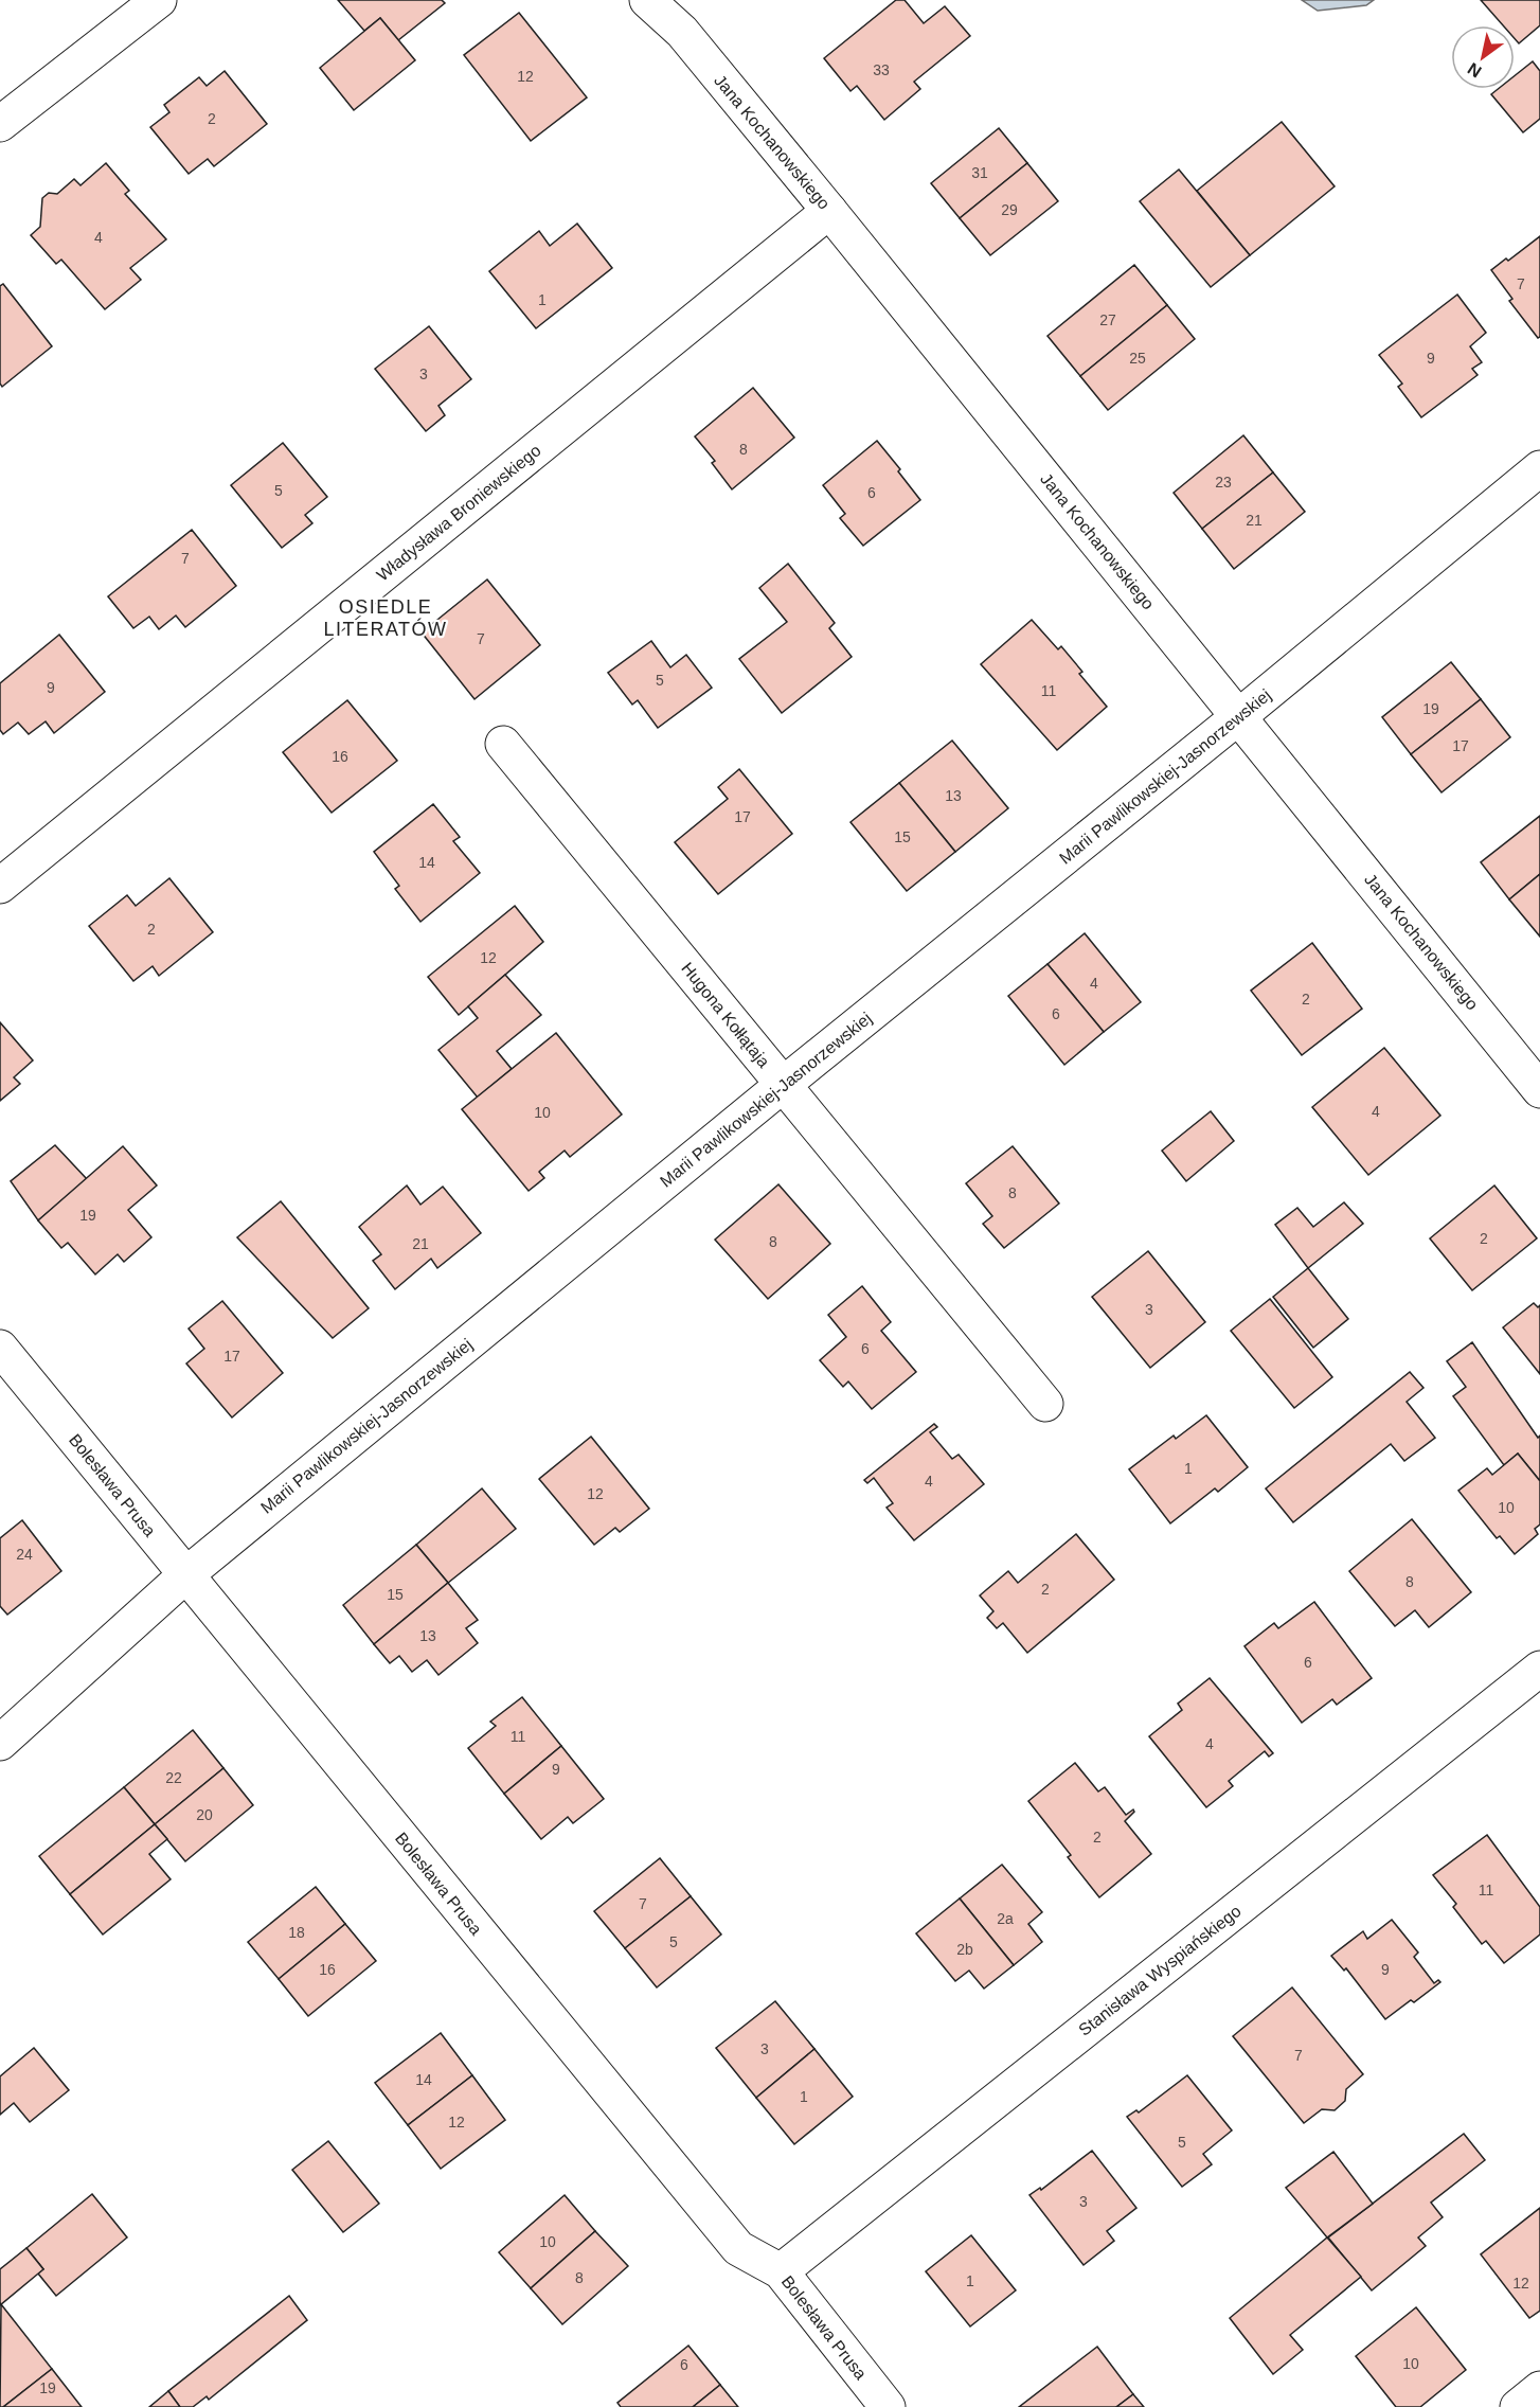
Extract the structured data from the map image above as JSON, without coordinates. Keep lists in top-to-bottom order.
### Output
{
  "streets": {
    "street": [
      "Jana Kochanowskiego",
      "Władysława Broniewskiego",
      "Marii Pawlikowskiej-Jasnorzewskiej",
      "Hugona Kołłątaja",
      "Bolesława Prusa",
      "Stanisława Wyspiańskiego"
    ]
  },
  "crossings": [
    ["Jana Kochanowskiego", "Władysława Broniewskiego"],
    ["Jana Kochanowskiego", "Marii Pawlikowskiej-Jasnorzewskiej"],
    ["Marii Pawlikowskiej-Jasnorzewskiej", "Hugona Kołłątaja"],
    ["Marii Pawlikowskiej-Jasnorzewskiej", "Bolesława Prusa"],
    ["Bolesława Prusa", "Stanisława Wyspiańskiego"]
  ],
  "districts": ["OSIEDLE LITERATÓW"],
  "house_numbers": [
    "33",
    "12",
    "2",
    "31",
    "29",
    "4",
    "7",
    "1",
    "27",
    "25",
    "9",
    "3",
    "8",
    "23",
    "5",
    "6",
    "21",
    "7",
    "7",
    "5",
    "9",
    "11",
    "19",
    "17",
    "16",
    "13",
    "17",
    "15",
    "14",
    "2",
    "12",
    "4",
    "2",
    "6",
    "4",
    "10",
    "8",
    "19",
    "2",
    "8",
    "21",
    "3",
    "6",
    "17",
    "1",
    "4",
    "12",
    "10",
    "24",
    "8",
    "2",
    "15",
    "13",
    "6",
    "11",
    "4",
    "9",
    "22",
    "20",
    "2",
    "11",
    "7",
    "2a",
    "18",
    "5",
    "2b",
    "16",
    "9",
    "3",
    "7",
    "14",
    "1",
    "12",
    "5",
    "3",
    "10",
    "8",
    "1",
    "12",
    "10",
    "6",
    "19"
  ],
  "north": "bottom left"
}
